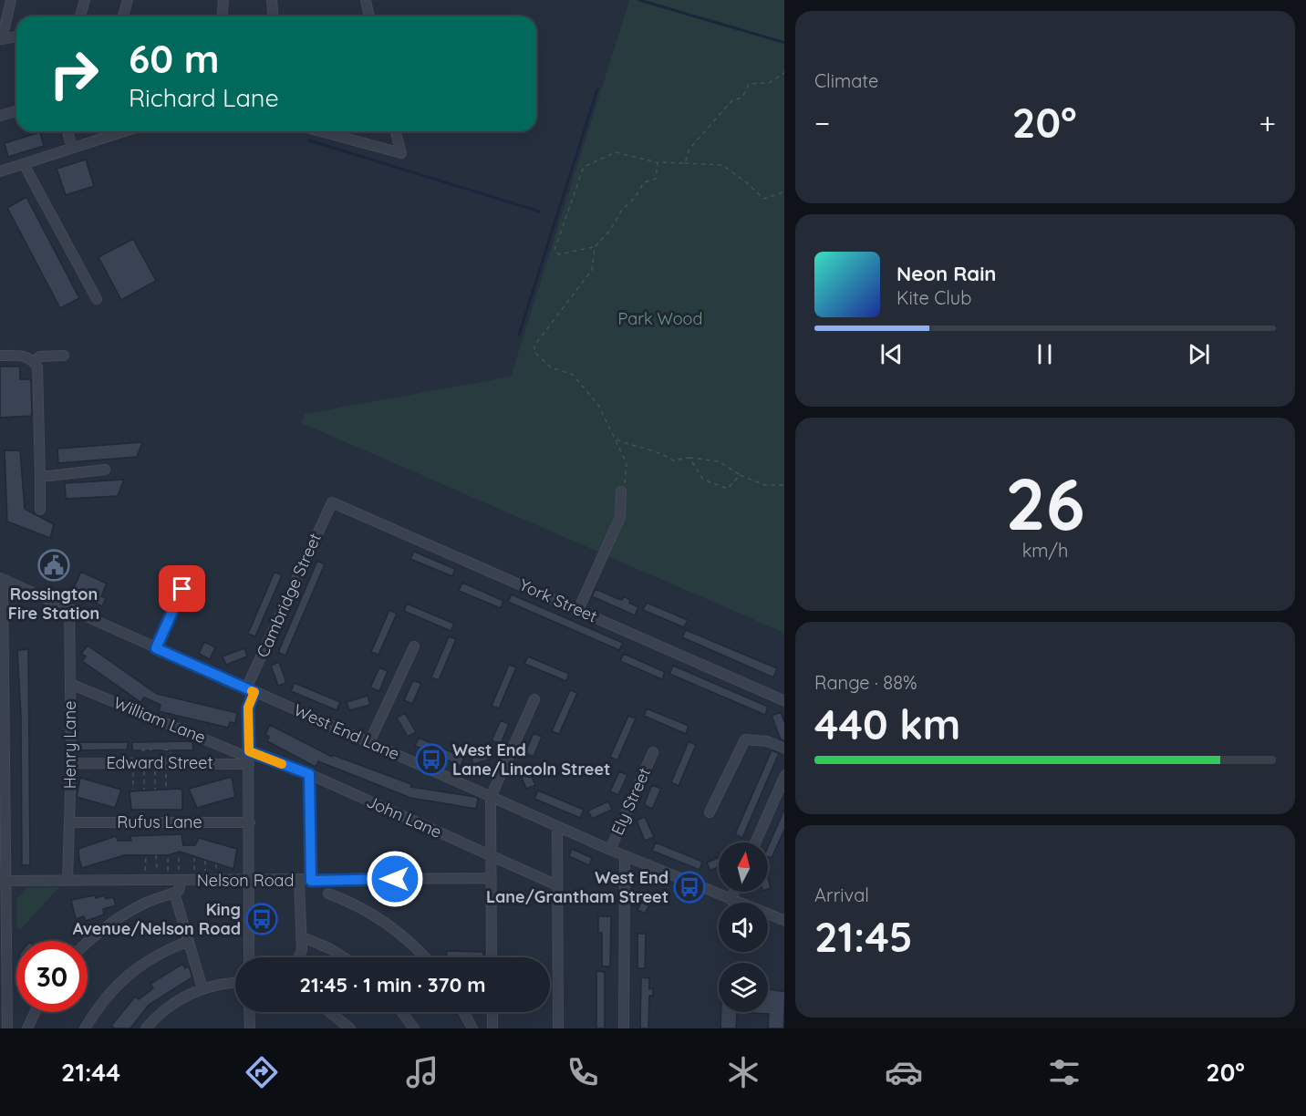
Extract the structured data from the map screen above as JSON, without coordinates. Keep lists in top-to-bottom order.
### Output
{
  "streets": {
    "street": [
      "Cambridge Street",
      "York Street",
      "William Lane",
      "West End Lane",
      "Henry Lane",
      "Edward Street",
      "Ely Street",
      "John Lane",
      "Rufus Lane",
      "Nelson Road"
    ]
  },
  "crossings": [
    ["Cambridge Street", "York Street"],
    ["Cambridge Street", "William Lane"],
    ["Cambridge Street", "West End Lane"],
    ["Cambridge Street", "Edward Street"],
    ["Cambridge Street", "John Lane"],
    ["Cambridge Street", "Rufus Lane"],
    ["Cambridge Street", "Nelson Road"],
    ["William Lane", "Henry Lane"],
    ["William Lane", "Edward Street"],
    ["William Lane", "John Lane"],
    ["West End Lane", "Henry Lane"],
    ["West End Lane", "Ely Street"],
    ["Henry Lane", "Edward Street"],
    ["Henry Lane", "Rufus Lane"],
    ["Henry Lane", "Nelson Road"],
    ["Edward Street", "John Lane"]
  ],
  "parks": ["Park Wood"],
  "places": {
    "public building": ["Rossington Fire Station"],
    "bus stop": ["West End Lane/Lincoln Street", "West End Lane/Grantham Street", "King Avenue/Nelson Road"]
  },
  "north": "top",
  "page": {
    "tile": [
      "Climate",
      ["26", "km/h"],
      ["Range · 88%", "440 km"],
      ["Arrival", "21:45"]
    ],
    "turn": ["60 m", "Richard Lane"],
    "heat": ["−", "20°", "+"],
    "song": ["Neon Rain", "Kite Club"],
    "limit": "30",
    "trip": "21:45 · 1 min · 370 m",
    "tabs": ["21:44", "20°"]
  }
}
